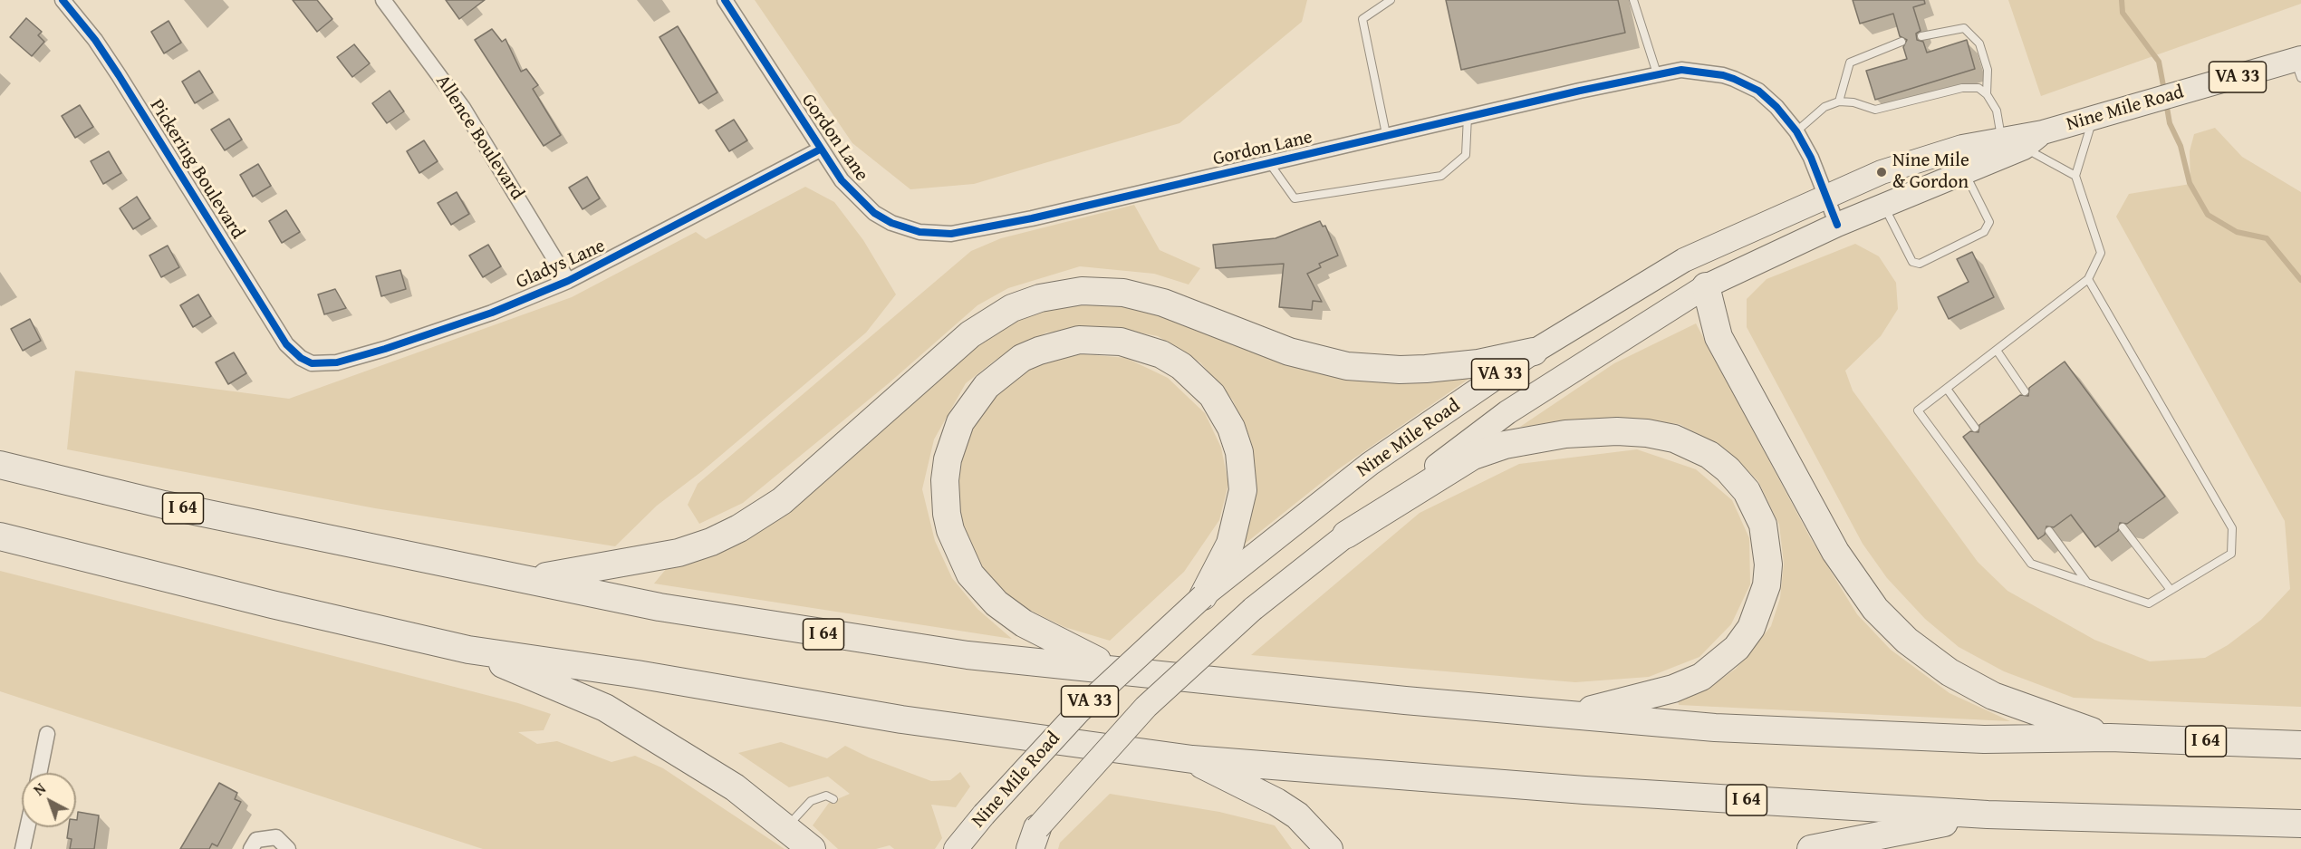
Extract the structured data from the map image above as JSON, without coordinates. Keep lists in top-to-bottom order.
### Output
{
  "streets": {
    "highway": ["I 64"],
    "main road": ["VA 33", "Nine Mile Road"],
    "street": [
      "Allence Boulevard",
      "Gordon Lane",
      "Pickering Boulevard",
      "Gladys Lane"
    ]
  },
  "crossings": [
    ["Nine Mile Road", "Gordon Lane"],
    ["Allence Boulevard", "Gladys Lane"],
    ["Gordon Lane", "Gladys Lane"],
    ["Pickering Boulevard", "Gladys Lane"]
  ],
  "places": ["Nine Mile & Gordon"],
  "north": "top left"
}
